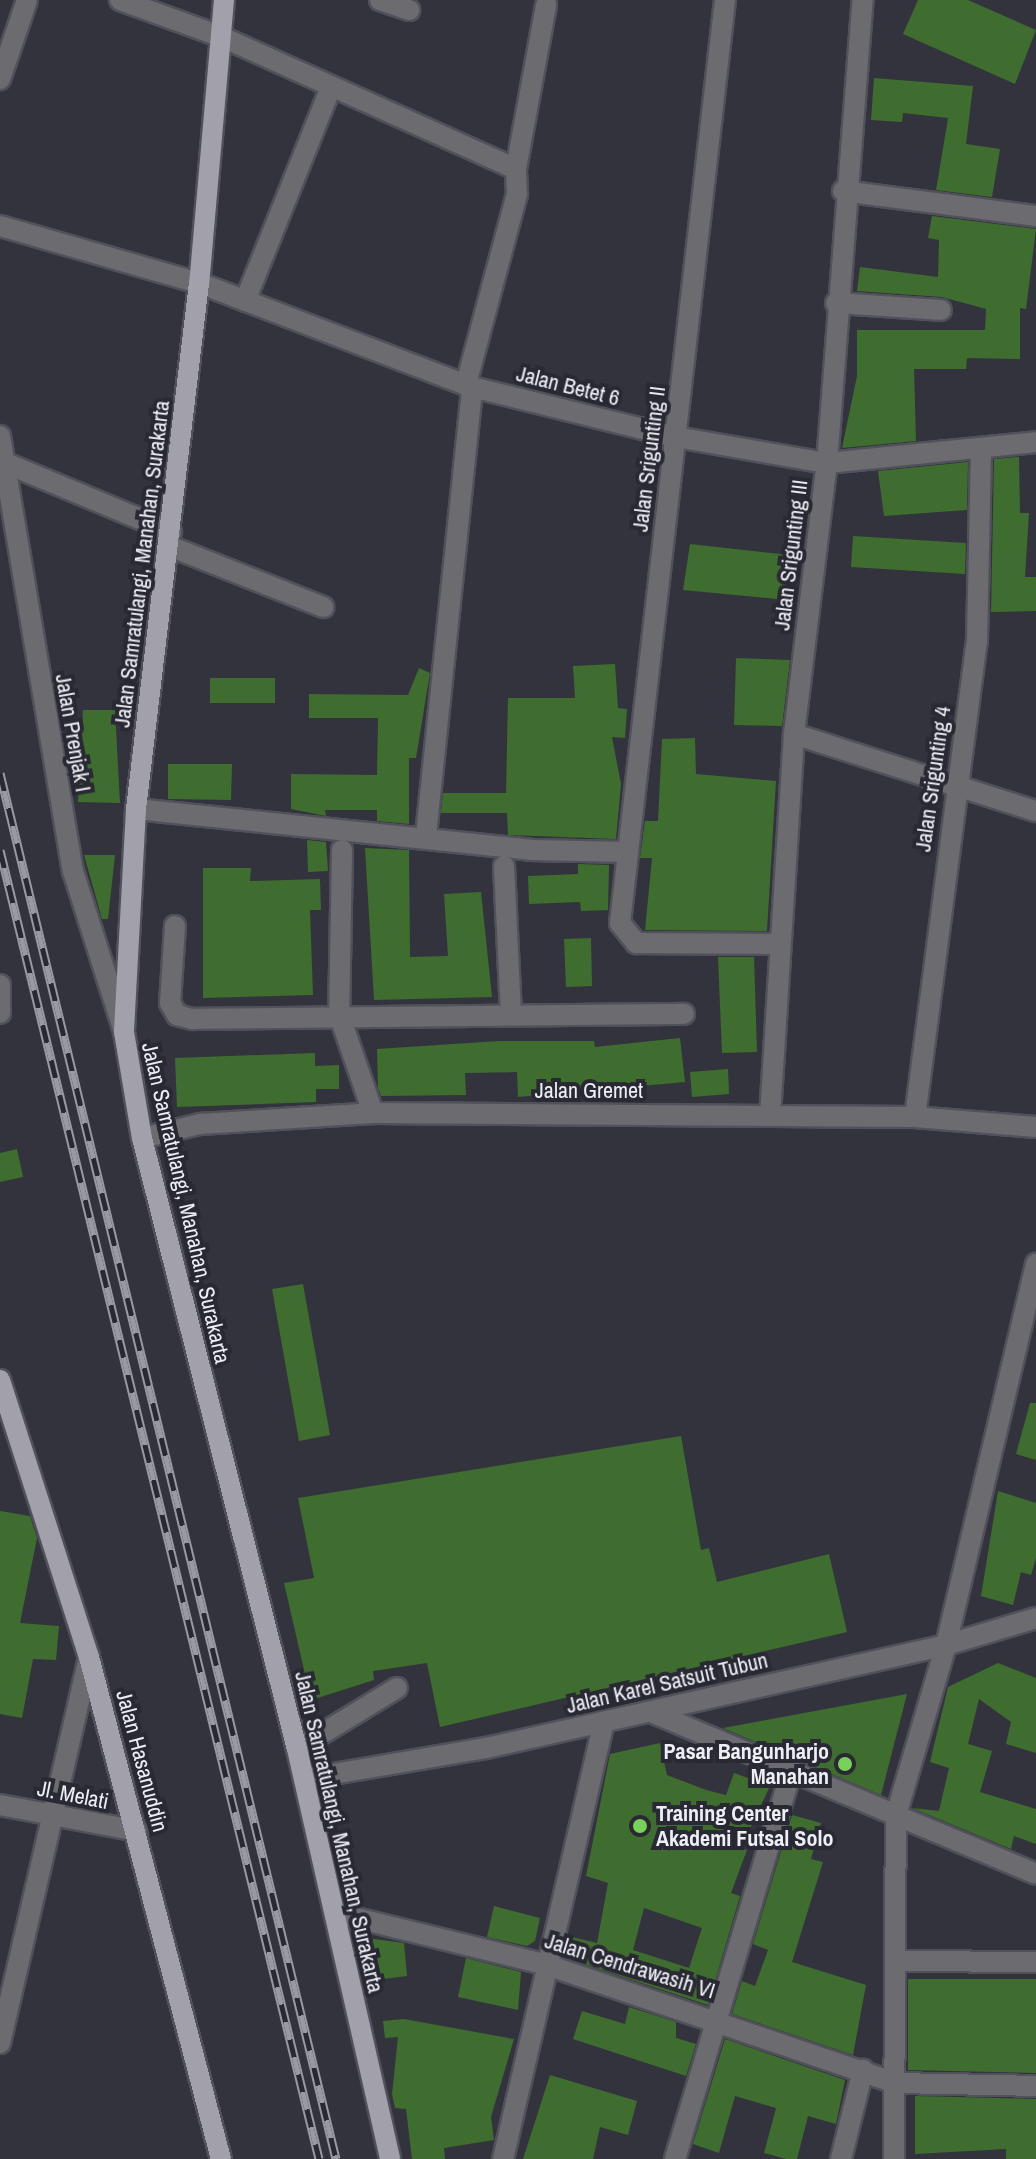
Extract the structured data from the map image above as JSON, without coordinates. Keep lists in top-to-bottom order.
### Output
{
  "streets": {
    "main road": ["Jalan Samratulangi, Manahan, Surakarta", "Jalan Hasanuddin"],
    "street": [
      "Jalan Betet 6",
      "Jalan Srigunting II",
      "Jalan Srigunting III",
      "Jalan Prenjak I",
      "Jalan Srigunting 4",
      "Jalan Gremet",
      "Jalan Karel Satsuit Tubun",
      "Jl. Melati",
      "Jalan Cendrawasih VI"
    ]
  },
  "crossings": [
    ["Jalan Betet 6", "Jalan Srigunting II"],
    ["Jalan Betet 6", "Jalan Srigunting III"],
    ["Jalan Betet 6", "Jalan Samratulangi, Manahan, Surakarta"],
    ["Jalan Betet 6", "Jalan Srigunting 4"],
    ["Jalan Srigunting II", "Jalan Srigunting III"],
    ["Jalan Srigunting III", "Jalan Gremet"],
    ["Jalan Samratulangi, Manahan, Surakarta", "Jalan Prenjak I"],
    ["Jalan Samratulangi, Manahan, Surakarta", "Jalan Gremet"],
    ["Jalan Samratulangi, Manahan, Surakarta", "Jalan Karel Satsuit Tubun"],
    ["Jalan Srigunting 4", "Jalan Gremet"],
    ["Jalan Hasanuddin", "Jl. Melati"]
  ],
  "places": ["Pasar Bangunharjo Manahan", "Training Center Akademi Futsal Solo"]
}
